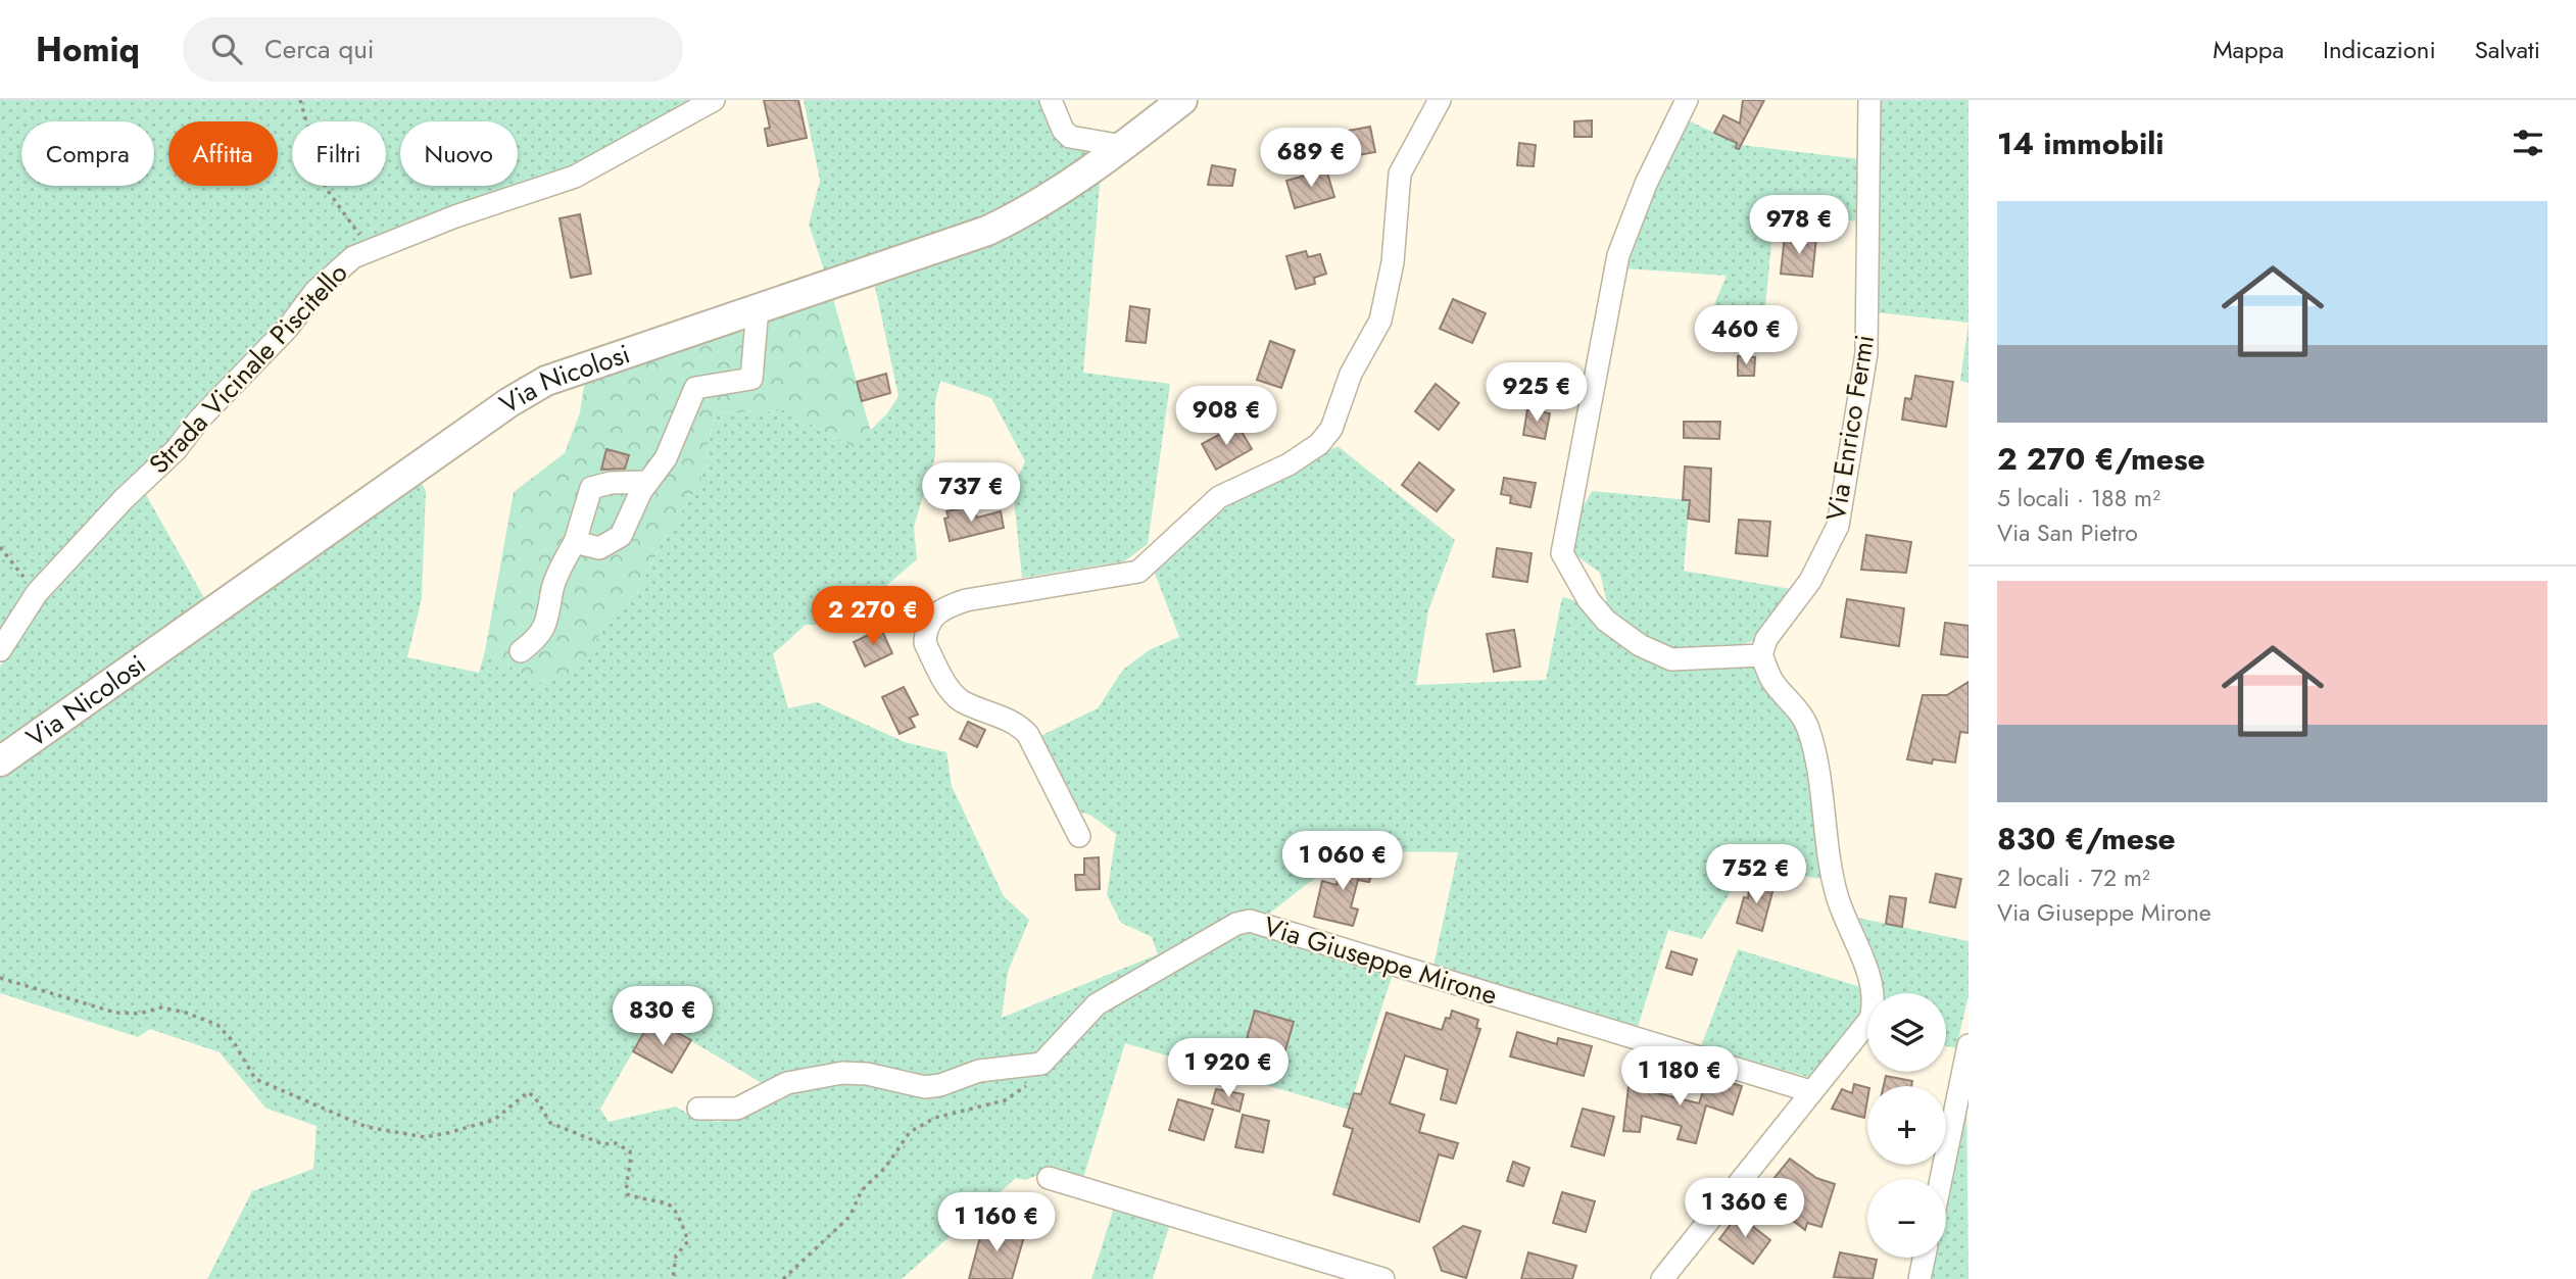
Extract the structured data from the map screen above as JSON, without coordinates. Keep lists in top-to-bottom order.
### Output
{
  "streets": {
    "main road": ["Via Nicolosi"],
    "street": ["Strada Vicinale Piscitello", "Via Enrico Fermi", "Via Giuseppe Mirone"]
  },
  "page": {
    "header": "Homiq",
    "search": "Cerca qui",
    "nav": ["Mappa", "Indicazioni", "Salvati"],
    "heading": "14 immobili",
    "chip": [
      "Compra",
      "Affitta",
      "Filtri",
      "Nuovo"
    ],
    "price": [
      "689 €",
      "978 €",
      "460 €",
      "925 €",
      "908 €",
      "737 €",
      "2 270 €",
      "1 060 €",
      "752 €",
      "830 €",
      "1 920 €",
      "1 180 €",
      "1 360 €",
      "1 160 €"
    ],
    "list": [
      {
        "name": "2 270 €/mese",
        "note": "5 locali · 188 m² · Via San Pietro"
      },
      {
        "name": "830 €/mese",
        "note": "2 locali · 72 m² · Via Giuseppe Mirone"
      }
    ],
    "map_buttons": ["+", "−"]
  }
}
